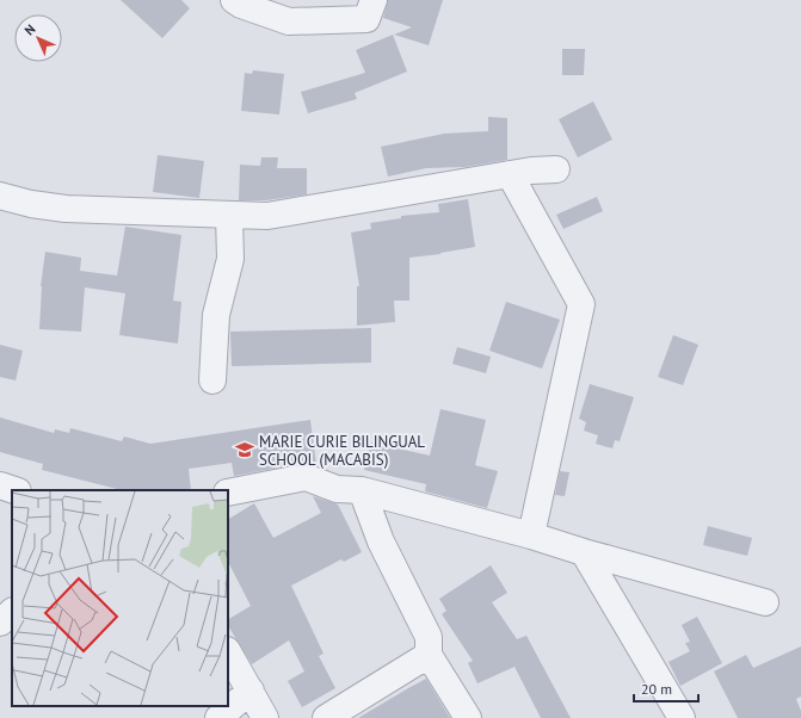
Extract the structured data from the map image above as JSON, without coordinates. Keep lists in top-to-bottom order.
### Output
{
  "places": {
    "school or university": ["MARIE CURIE BILINGUAL SCHOOL (MACABIS)"]
  },
  "scale_bar": "20 m",
  "north": "top left"
}
